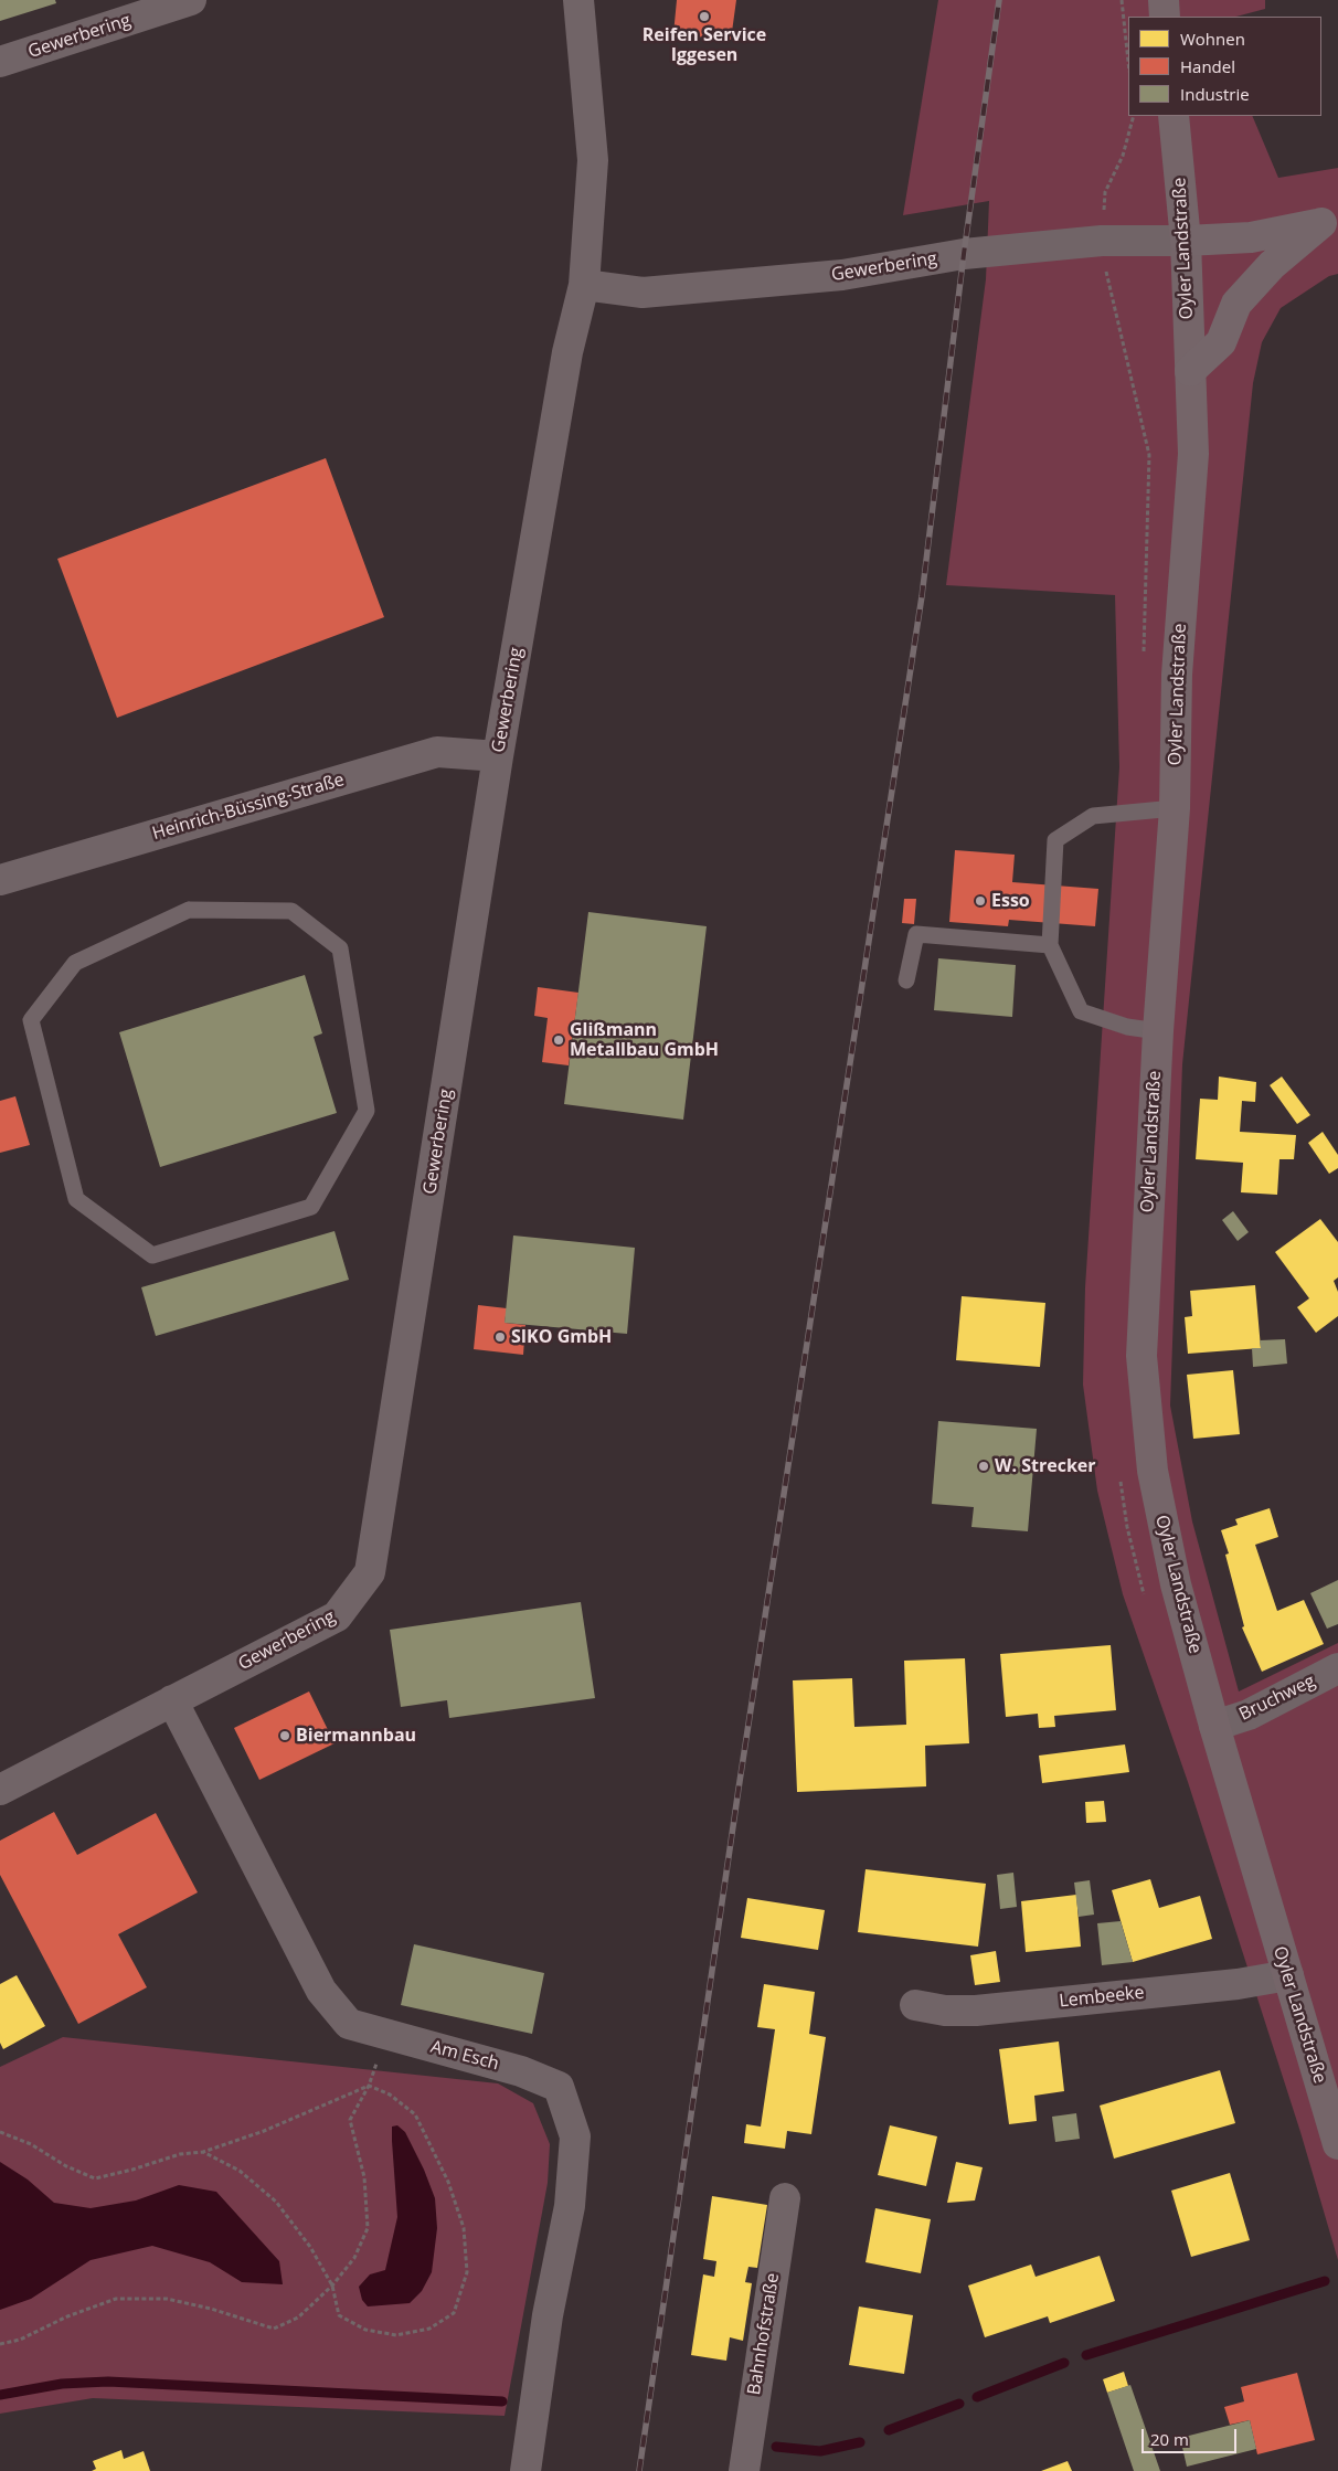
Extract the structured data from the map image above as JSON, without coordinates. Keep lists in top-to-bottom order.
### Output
{
  "streets": {
    "main road": ["Oyler Landstraße"],
    "street": [
      "Gewerbering",
      "Heinrich-Büssing-Straße",
      "Bruchweg",
      "Lembeeke",
      "Am Esch",
      "Bahnhofstraße"
    ]
  },
  "crossings": [
    ["Gewerbering", "Oyler Landstraße"],
    ["Gewerbering", "Heinrich-Büssing-Straße"],
    ["Gewerbering", "Am Esch"],
    ["Oyler Landstraße", "Bruchweg"],
    ["Oyler Landstraße", "Lembeeke"]
  ],
  "places": [
    "Reifen Service Iggesen",
    "Esso",
    "Glißmann Metallbau GmbH",
    "SIKO GmbH",
    "W. Strecker",
    "Biermannbau"
  ],
  "legend": ["Wohnen", "Handel", "Industrie"],
  "scale_bar": "20 m"
}
